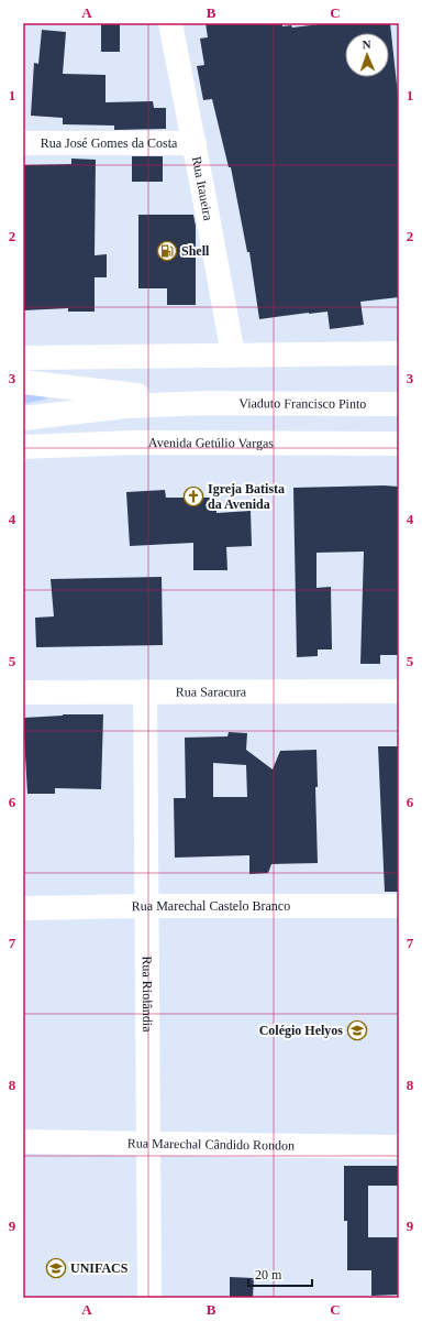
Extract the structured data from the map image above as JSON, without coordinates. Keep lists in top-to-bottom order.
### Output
{
  "streets": {
    "street": [
      "Rua José Gomes da Costa",
      "Rua Itaueira",
      "Viaduto Francisco Pinto",
      "Avenida Getúlio Vargas",
      "Rua Saracura",
      "Rua Marechal Castelo Branco",
      "Rua Riolândia",
      "Rua Marechal Cândido Rondon"
    ]
  },
  "crossings": [
    ["Rua José Gomes da Costa", "Rua Itaueira"],
    ["Rua Saracura", "Rua Riolândia"],
    ["Rua Marechal Castelo Branco", "Rua Riolândia"],
    ["Rua Riolândia", "Rua Marechal Cândido Rondon"]
  ],
  "places": {
    "fuel station": ["Shell"],
    "church": ["Igreja Batista da Avenida"],
    "school or university": ["Colégio Helyos", "UNIFACS"]
  },
  "scale_bar": "20 m",
  "north": "top",
  "grid": {
    "columns": ["A", "B", "C"],
    "rows": [
      "1",
      "2",
      "3",
      "4",
      "5",
      "6",
      "7",
      "8",
      "9"
    ]
  }
}
